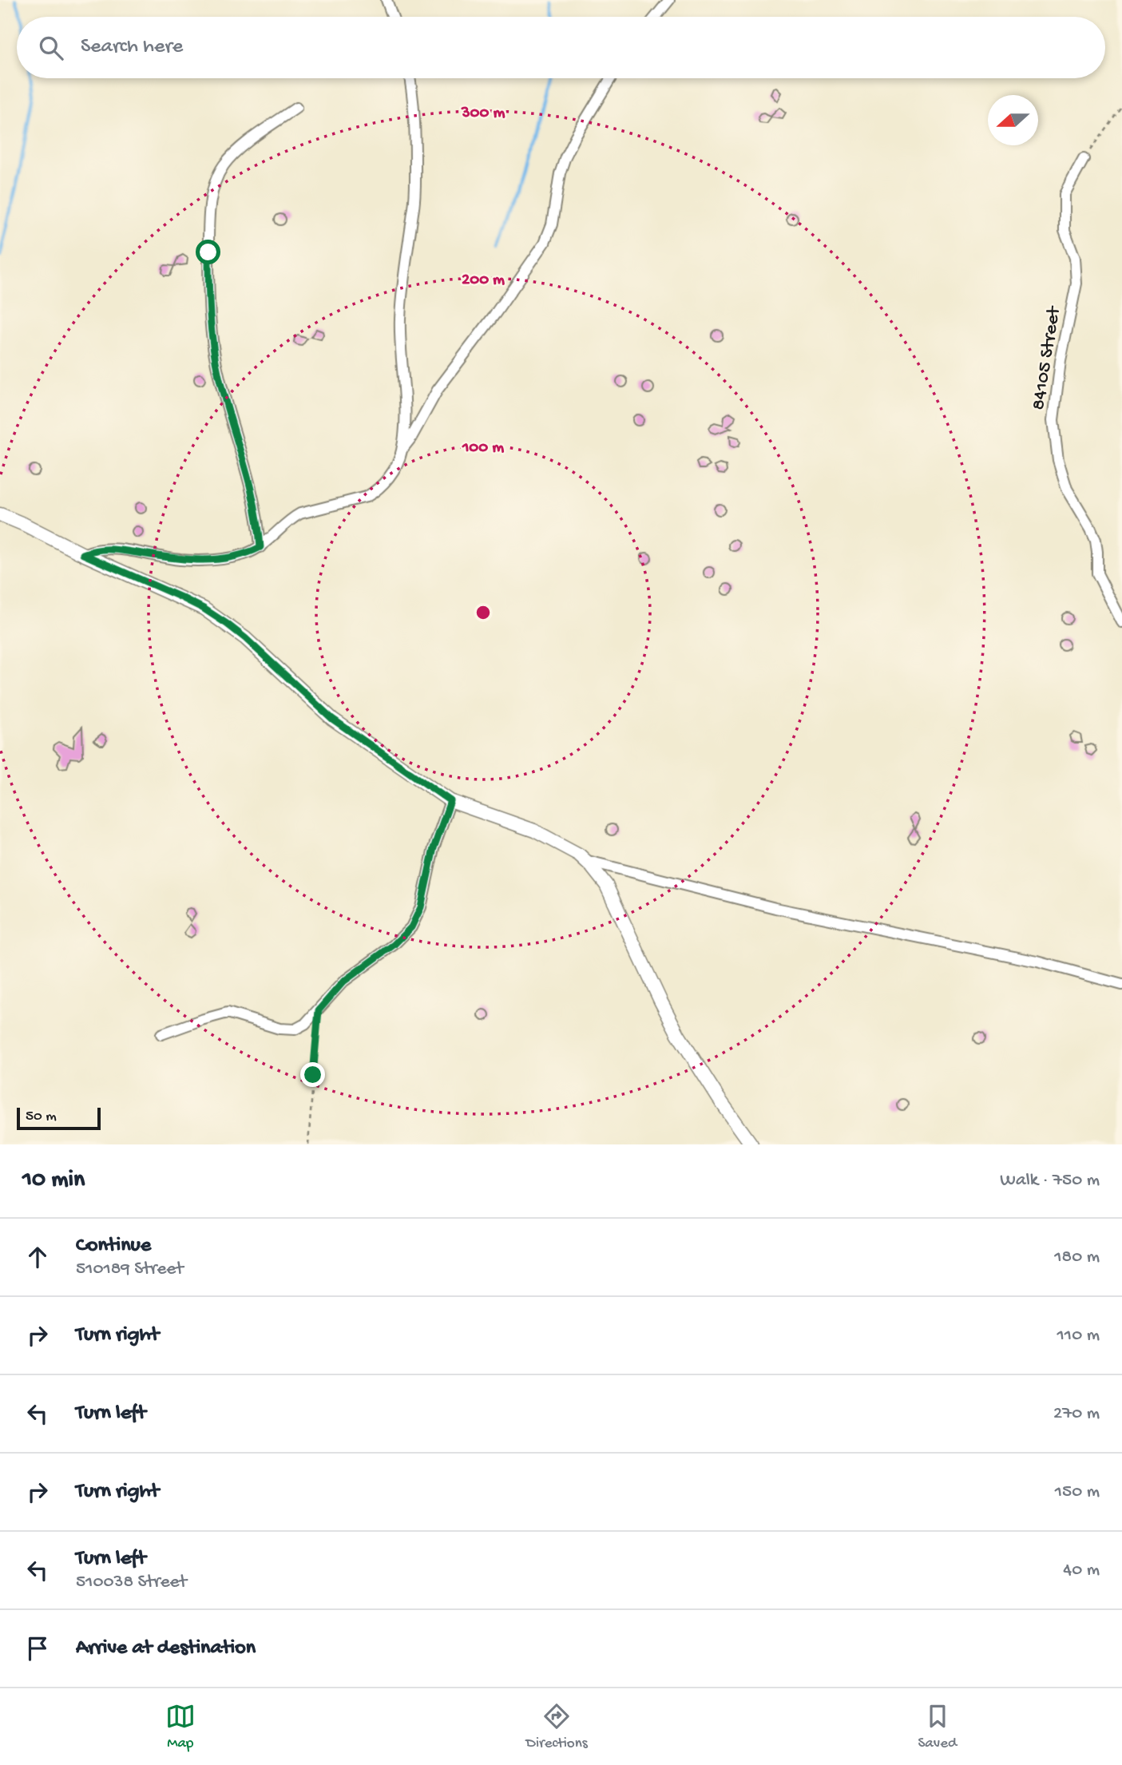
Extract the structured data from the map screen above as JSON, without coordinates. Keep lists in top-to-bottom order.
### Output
{
  "streets": {
    "street": ["84105 Street"]
  },
  "scale_bar": "50 m",
  "north": "left",
  "page": {
    "search": "Search here",
    "scale": "50 m",
    "heading": ["10 min", "Walk · 750 m"],
    "list": [
      ["Continue", "510189 Street", "180 m"],
      ["Turn right", "110 m"],
      ["Turn left", "270 m"],
      ["Turn right", "150 m"],
      ["Turn left", "510038 Street", "40 m"],
      "Arrive at destination"
    ],
    "nav": ["Map", "Directions", "Saved"]
  },
  "rings": ["300 m", "200 m", "100 m"]
}
